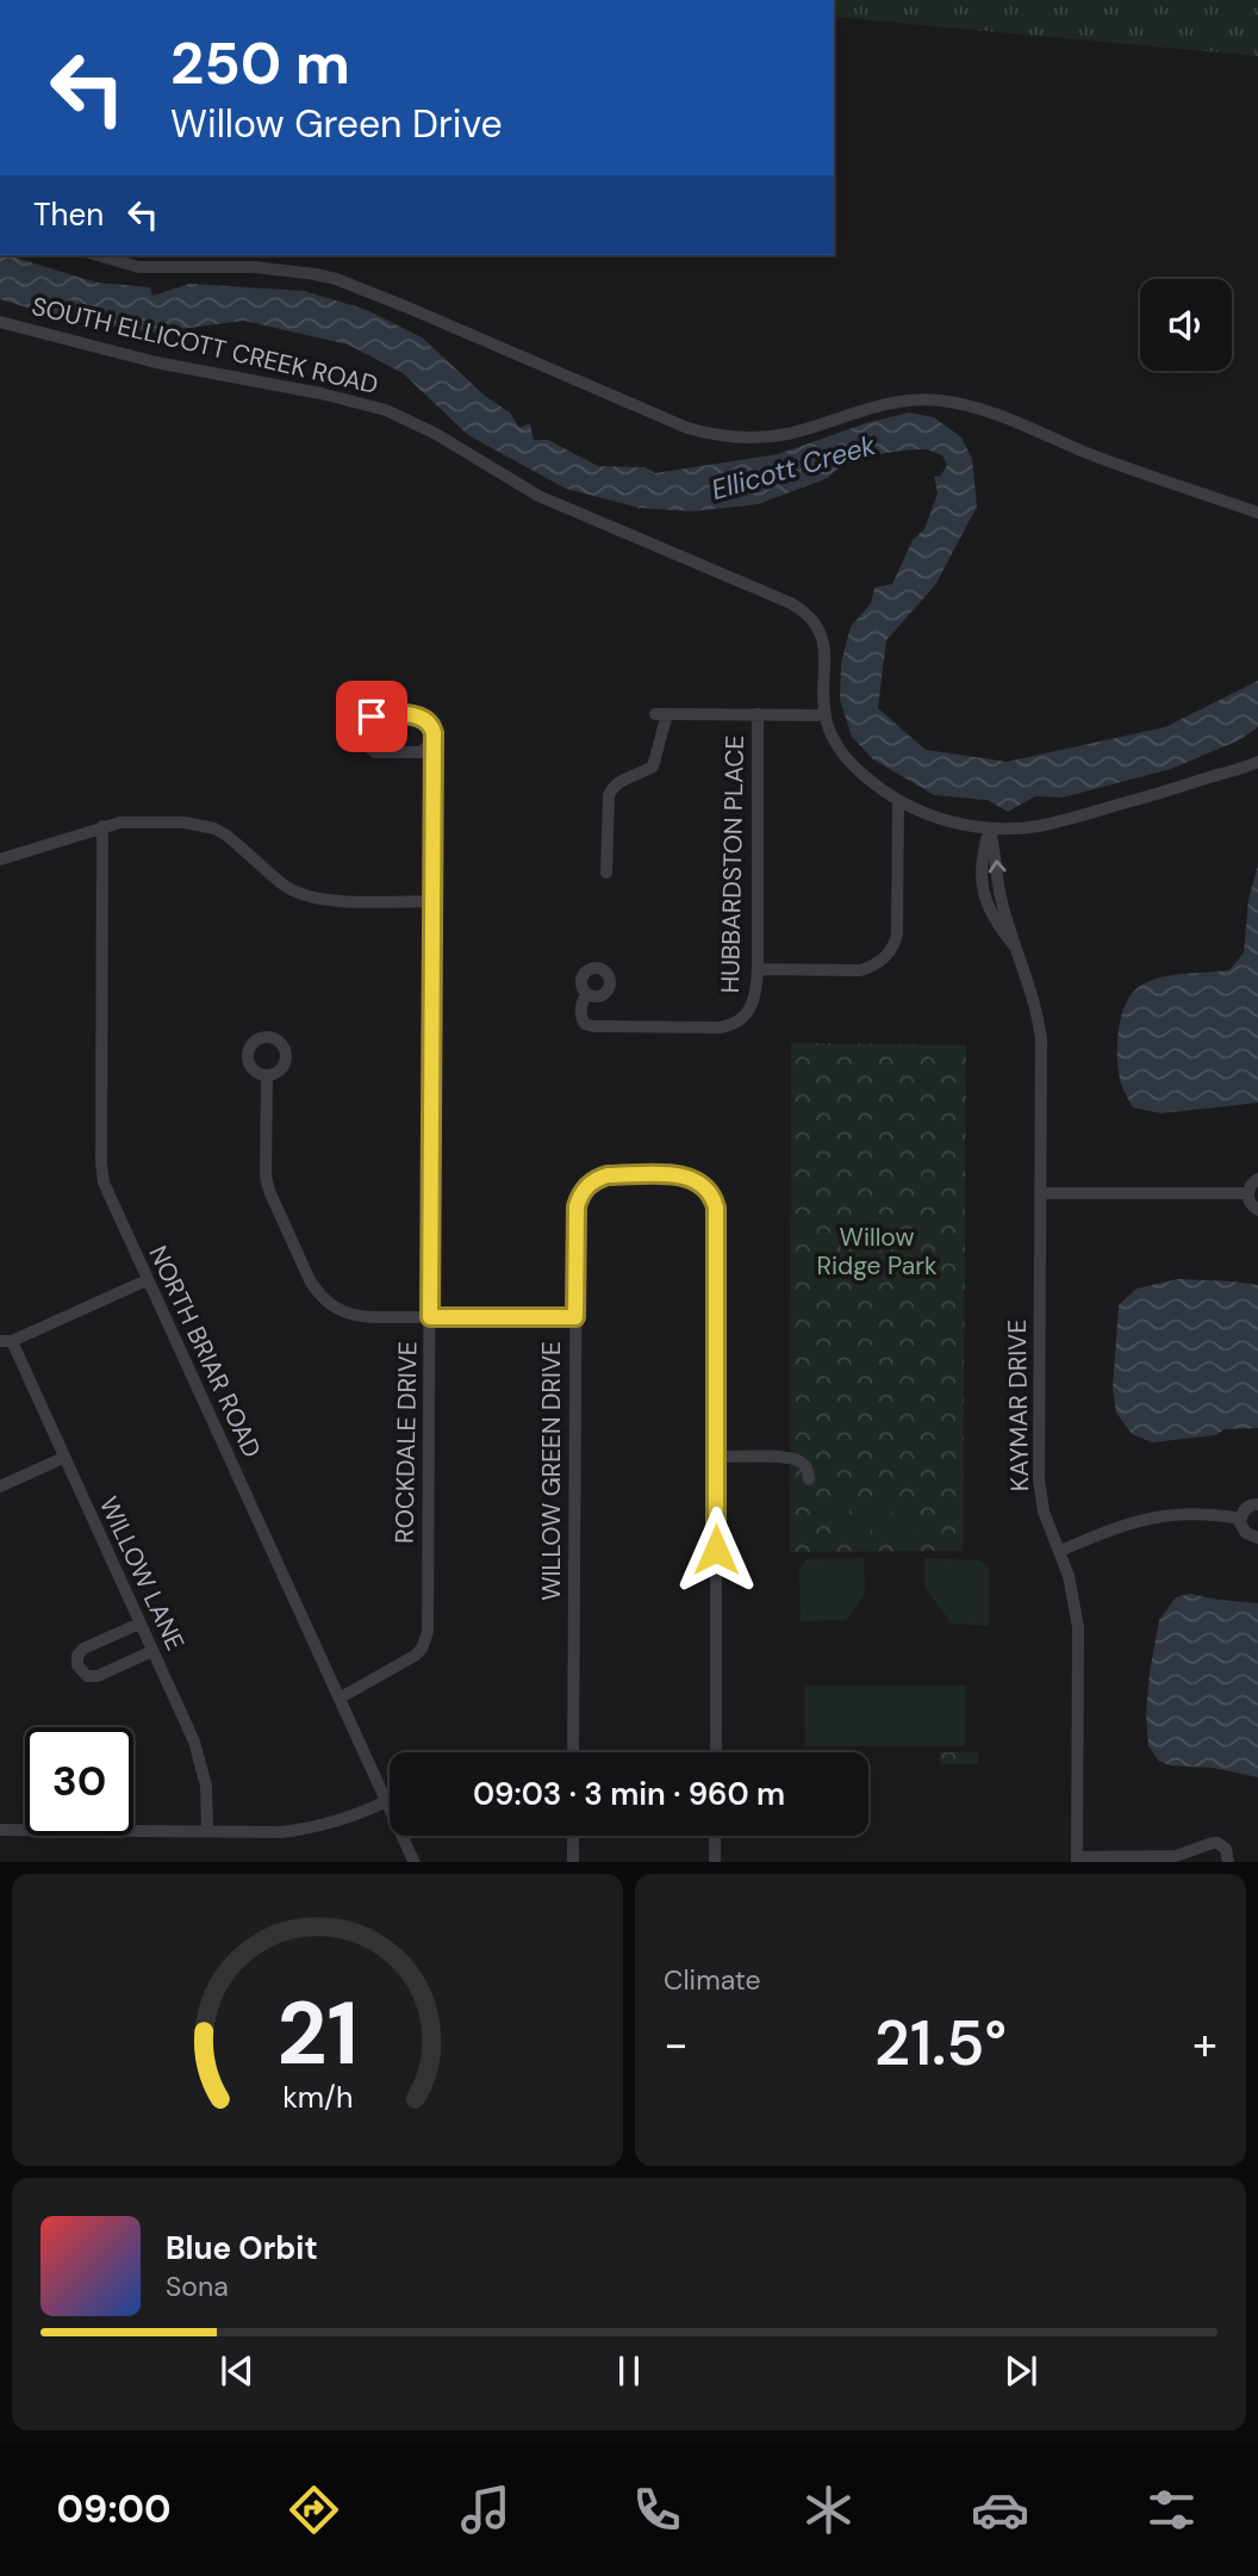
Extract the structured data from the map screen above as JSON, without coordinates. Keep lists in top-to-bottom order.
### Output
{
  "streets": {
    "street": [
      "SOUTH ELLICOTT CREEK ROAD",
      "HUBBARDSTON PLACE",
      "NORTH BRIAR ROAD",
      "KAYMAR DRIVE",
      "ROCKDALE DRIVE",
      "WILLOW GREEN DRIVE",
      "WILLOW LANE"
    ]
  },
  "crossings": [
    ["SOUTH ELLICOTT CREEK ROAD", "KAYMAR DRIVE"],
    ["NORTH BRIAR ROAD", "ROCKDALE DRIVE"]
  ],
  "water": ["Ellicott Creek"],
  "parks": ["Willow Ridge Park"],
  "page": {
    "turn": ["250 m", "Willow Green Drive"],
    "then": "Then",
    "limit": "30",
    "trip": "09:03 · 3 min · 960 m",
    "tile": "Climate",
    "heat": ["−", "21.5°", "+"],
    "song": ["Blue Orbit", "Sona"],
    "tabs": "09:00",
    "gauge": ["21", "km/h"]
  }
}
